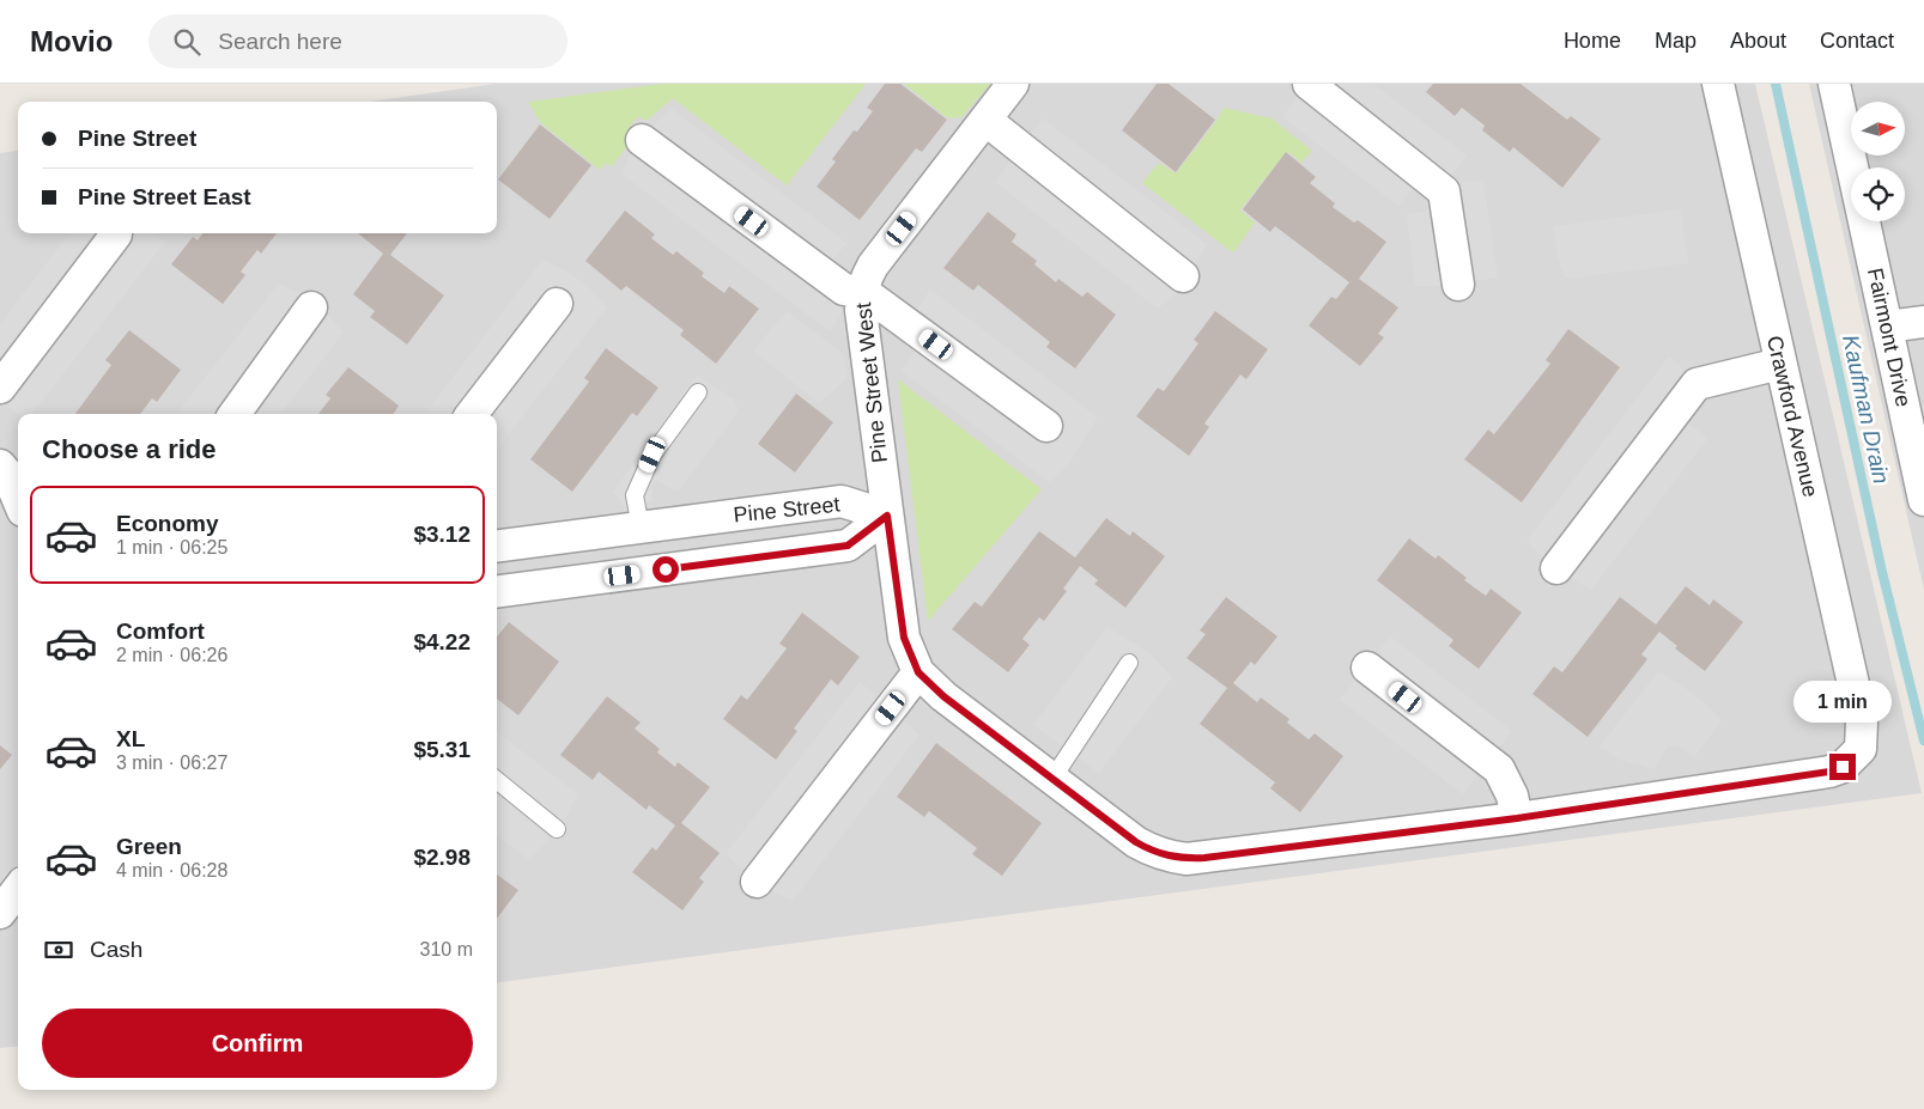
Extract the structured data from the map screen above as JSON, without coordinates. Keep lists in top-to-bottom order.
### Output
{
  "streets": {
    "street": [
      "Fairmont Drive",
      "Pine Street West",
      "Crawford Avenue",
      "Pine Street"
    ]
  },
  "crossings": [
    ["Pine Street West", "Pine Street"]
  ],
  "water": ["Kaufman Drain"],
  "north": "right",
  "page": {
    "header": "Movio",
    "search": "Search here",
    "nav": [
      "Home",
      "Map",
      "About",
      "Contact"
    ],
    "banner": ["Pine Street", "Pine Street East"],
    "heading": "Choose a ride",
    "list": [
      {
        "name": "Economy",
        "note": "1 min · 06:25",
        "value": "$3.12"
      },
      {
        "name": "Comfort",
        "note": "2 min · 06:26",
        "value": "$4.22"
      },
      {
        "name": "XL",
        "note": "3 min · 06:27",
        "value": "$5.31"
      },
      {
        "name": "Green",
        "note": "4 min · 06:28",
        "value": "$2.98"
      }
    ],
    "bubble": "1 min",
    "pay": ["Cash", "310 m"],
    "buttons": "Confirm"
  }
}
